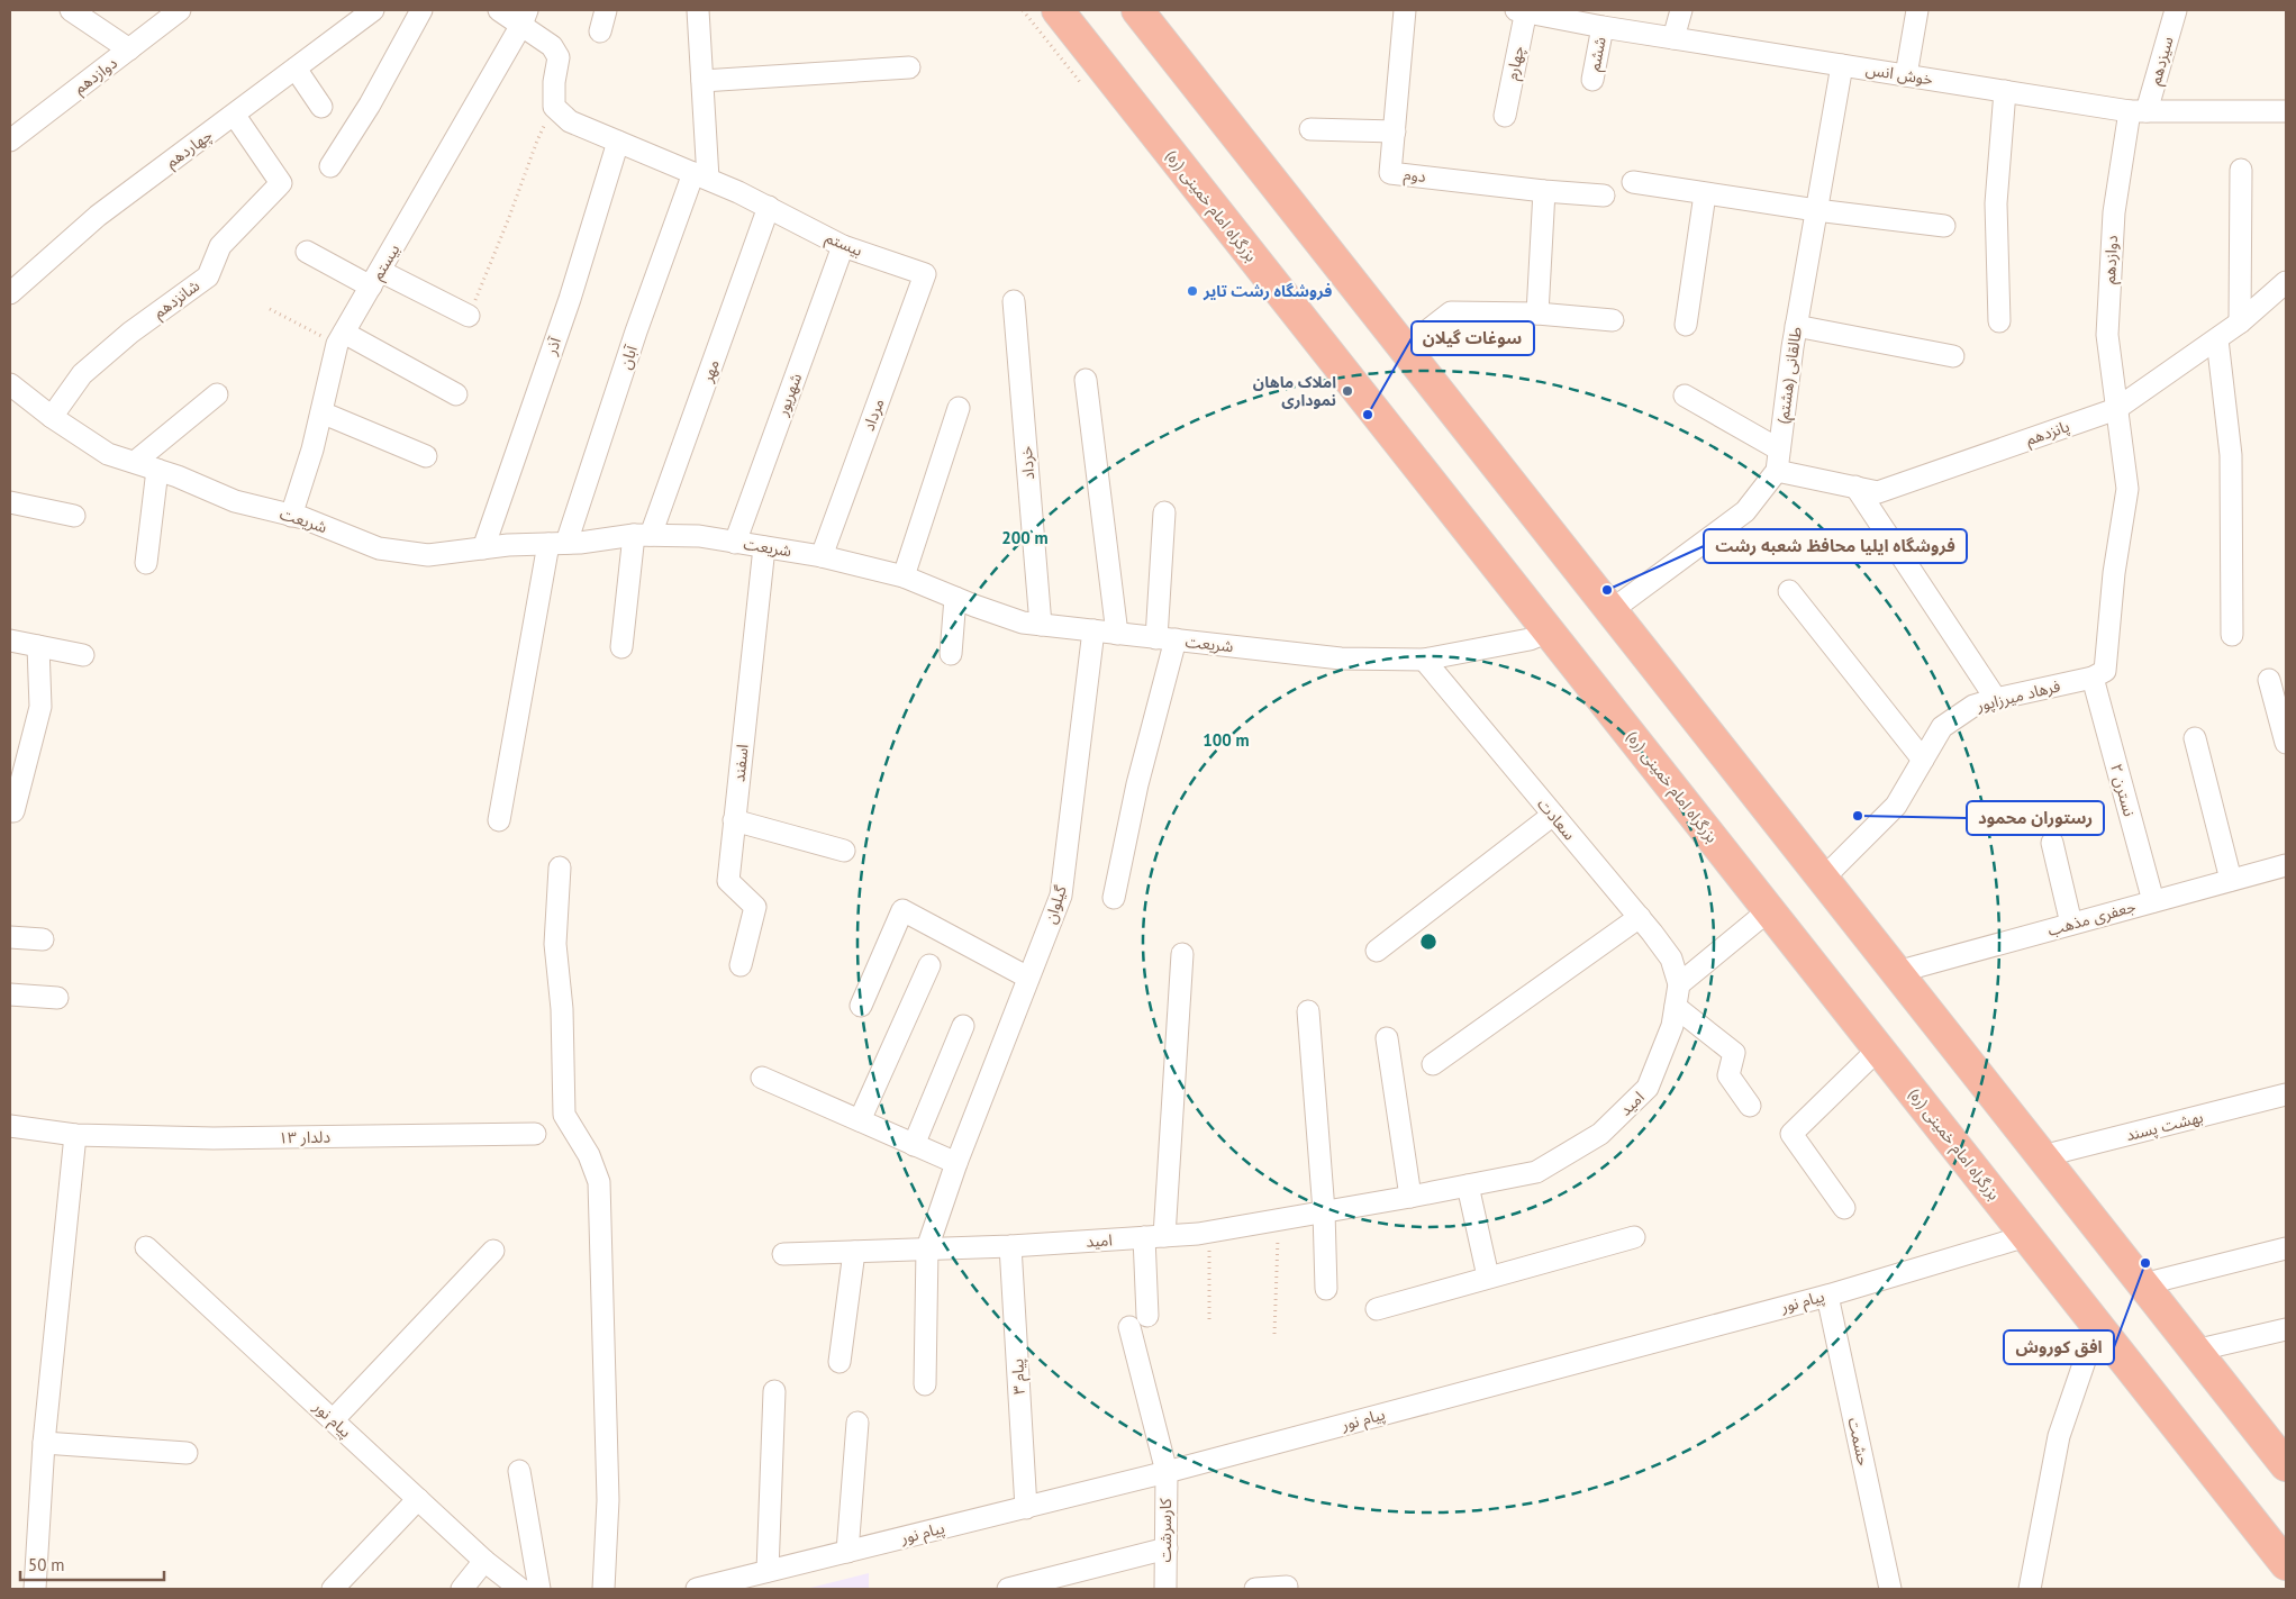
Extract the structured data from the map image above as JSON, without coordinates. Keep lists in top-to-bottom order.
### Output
{
  "streets": {
    "highway": ["بزرگراه امام خمینی (ره)"],
    "street": [
      "ششم",
      "سیزدهم",
      "چهارم",
      "خوش انس",
      "دوازدهم",
      "چهاردهم",
      "دوم",
      "بیستم",
      "شانزدهم",
      "آذر",
      "آبان",
      "مهر",
      "طالقانی (هشتم)",
      "شهریور",
      "مرداد",
      "پانزدهم",
      "خرداد",
      "شریعت",
      "فرهاد میرزاپور",
      "اسفند",
      "نسترن ۲",
      "سعادت",
      "گیلوان",
      "جعفری مذهب",
      "امید",
      "بهشت پسند",
      "دلدار ۱۳",
      "پیام نور",
      "پیام ۳",
      "حشمت",
      "کارسرشت"
    ]
  },
  "crossings": [
    ["ششم", "خوش انس"],
    ["سیزدهم", "خوش انس"],
    ["سیزدهم", "دوازدهم"],
    ["چهارم", "خوش انس"],
    ["خوش انس", "دوازدهم"],
    ["خوش انس", "طالقانی (هشتم)"],
    ["دوازدهم", "پانزدهم"],
    ["دوازدهم", "فرهاد میرزاپور"],
    ["دوازدهم", "نسترن ۲"],
    ["چهاردهم", "شانزدهم"],
    ["بزرگراه امام خمینی (ره)", "شریعت"],
    ["بزرگراه امام خمینی (ره)", "پیام نور"],
    ["بیستم", "آذر"],
    ["بیستم", "آبان"],
    ["بیستم", "مهر"],
    ["بیستم", "شهریور"],
    ["بیستم", "مرداد"],
    ["بیستم", "شریعت"],
    ["شانزدهم", "شریعت"],
    ["آذر", "شریعت"],
    ["آبان", "شریعت"],
    ["مهر", "شریعت"],
    ["طالقانی (هشتم)", "پانزدهم"],
    ["شهریور", "شریعت"],
    ["مرداد", "شریعت"],
    ["خرداد", "شریعت"],
    ["شریعت", "اسفند"],
    ["شریعت", "سعادت"],
    ["شریعت", "گیلوان"],
    ["فرهاد میرزاپور", "نسترن ۲"],
    ["نسترن ۲", "جعفری مذهب"],
    ["سعادت", "امید"],
    ["گیلوان", "امید"],
    ["امید", "پیام ۳"],
    ["امید", "کارسرشت"],
    ["پیام نور", "پیام ۳"],
    ["پیام نور", "حشمت"],
    ["پیام نور", "کارسرشت"]
  ],
  "places": [
    "فروشگاه رشت تاير",
    "املاک ماهان نموداری",
    "سوغات گیلان",
    "فروشگاه ایلیا محافظ شعبه رشت",
    "رستوران محمود",
    "افق کوروش"
  ],
  "scale_bar": "50 m",
  "rings": ["200 m", "100 m"]
}
